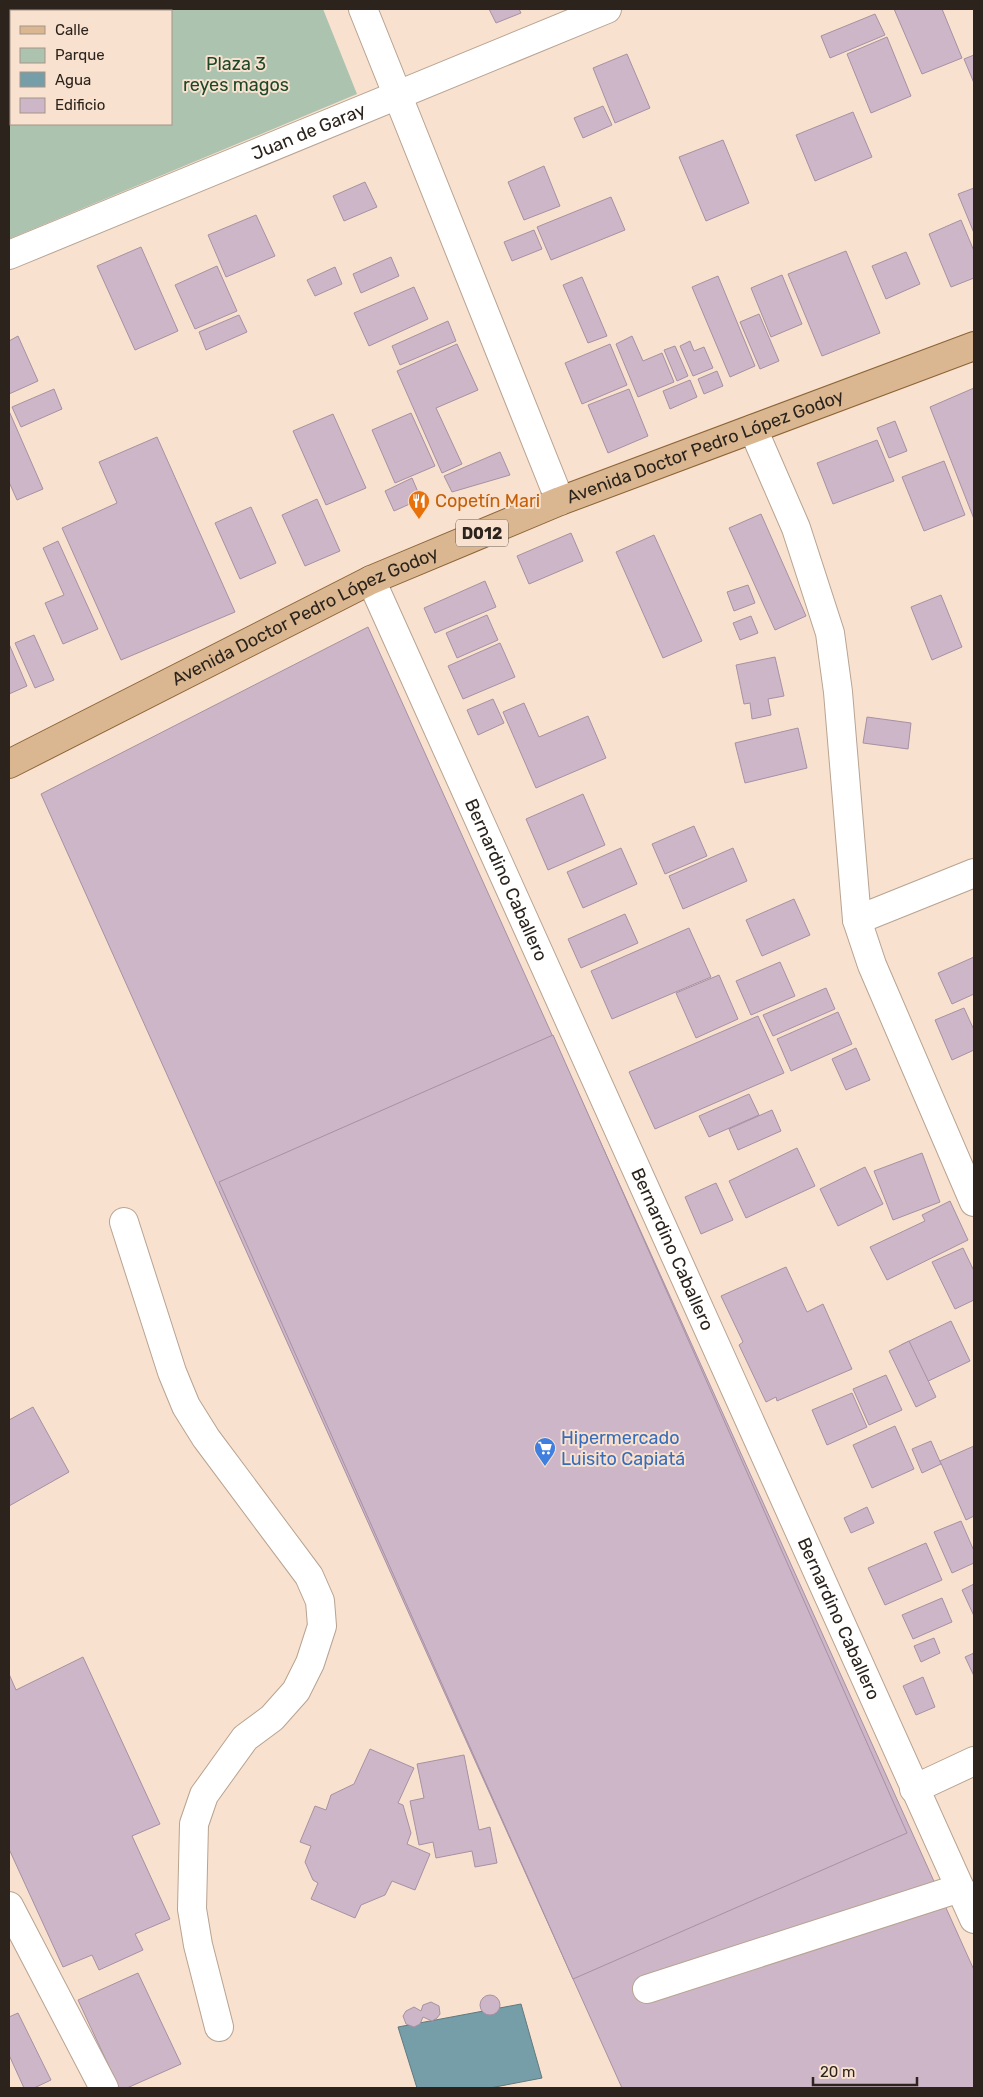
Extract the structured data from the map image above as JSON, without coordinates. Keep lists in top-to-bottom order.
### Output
{
  "streets": {
    "main road": ["Avenida Doctor Pedro López Godoy", "D012"],
    "street": ["Juan de Garay", "Bernardino Caballero"]
  },
  "crossings": [
    ["Avenida Doctor Pedro López Godoy", "Bernardino Caballero"]
  ],
  "parks": ["Plaza 3 reyes magos"],
  "places": {
    "restaurant": ["Copetín Mari"],
    "supermarket": ["Hipermercado Luisito Capiatá"]
  },
  "legend": [
    "Calle",
    "Parque",
    "Agua",
    "Edificio"
  ],
  "scale_bar": "20 m"
}
